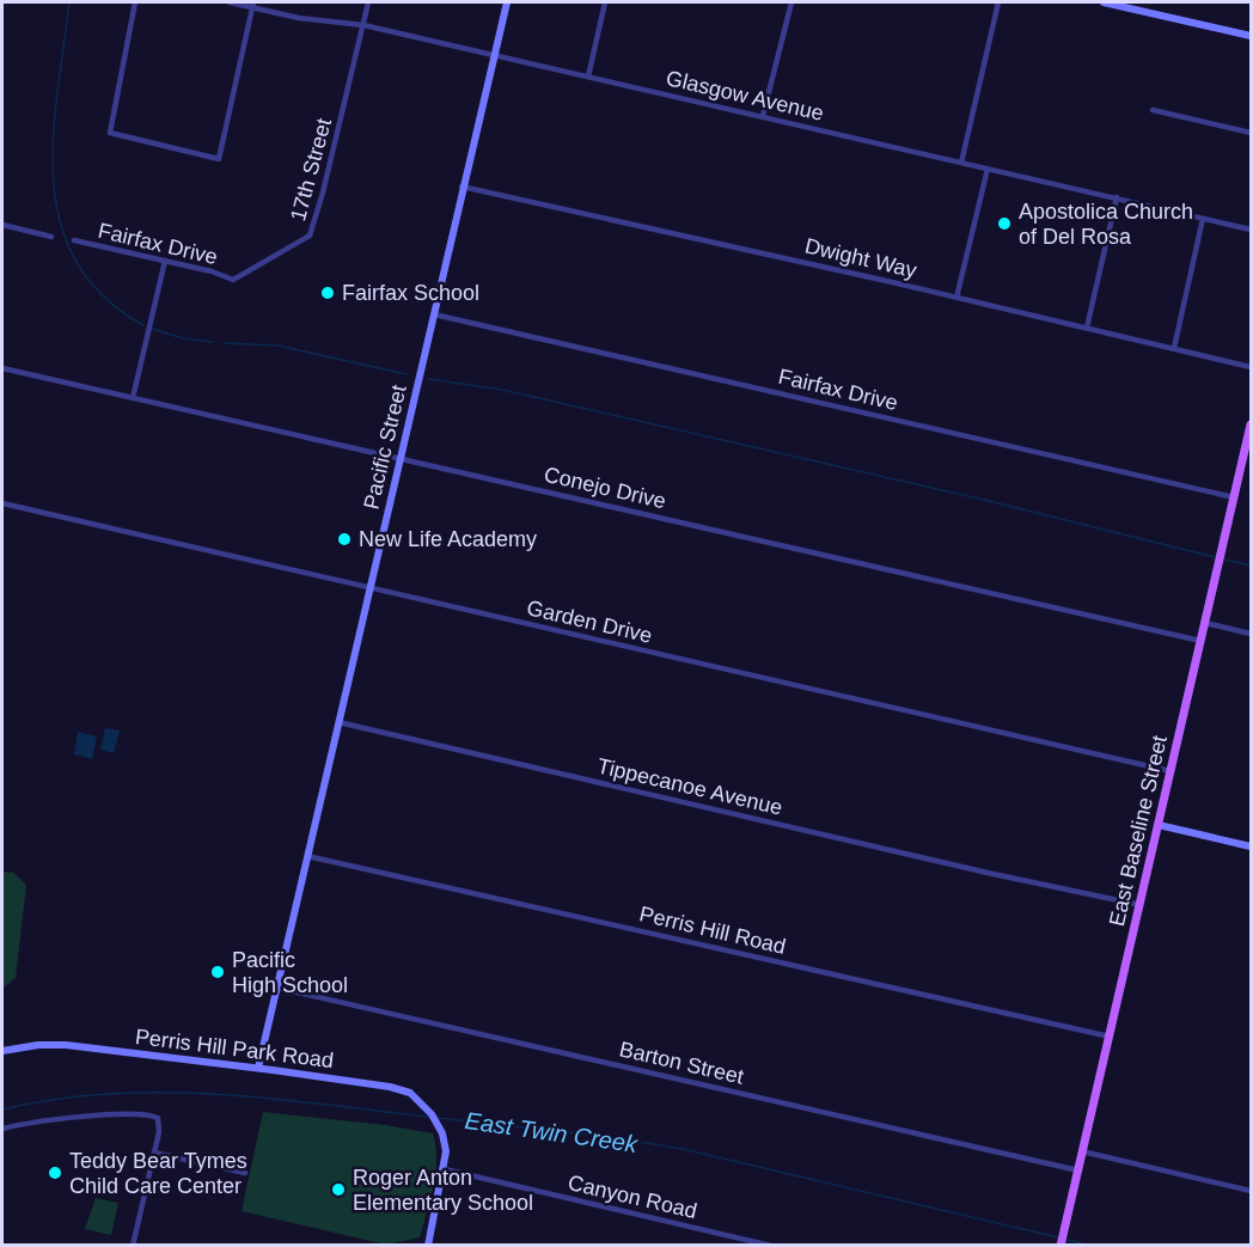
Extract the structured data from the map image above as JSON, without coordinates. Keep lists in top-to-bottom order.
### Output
{
  "streets": {
    "main road": ["East Baseline Street"],
    "street": [
      "Glasgow Avenue",
      "17th Street",
      "Fairfax Drive",
      "Dwight Way",
      "Pacific Street",
      "Conejo Drive",
      "Garden Drive",
      "Tippecanoe Avenue",
      "Perris Hill Road",
      "Perris Hill Park Road",
      "Barton Street",
      "Canyon Road"
    ]
  },
  "crossings": [
    ["Glasgow Avenue", "17th Street"],
    ["Glasgow Avenue", "Pacific Street"],
    ["17th Street", "Fairfax Drive"],
    ["Fairfax Drive", "Pacific Street"],
    ["Fairfax Drive", "East Baseline Street"],
    ["Dwight Way", "Pacific Street"],
    ["Pacific Street", "Conejo Drive"],
    ["Pacific Street", "Garden Drive"],
    ["Pacific Street", "Tippecanoe Avenue"],
    ["Pacific Street", "Perris Hill Road"],
    ["Pacific Street", "Perris Hill Park Road"],
    ["Pacific Street", "Barton Street"],
    ["Conejo Drive", "East Baseline Street"],
    ["Garden Drive", "East Baseline Street"],
    ["Tippecanoe Avenue", "East Baseline Street"],
    ["East Baseline Street", "Perris Hill Road"],
    ["East Baseline Street", "Barton Street"],
    ["Perris Hill Park Road", "Canyon Road"]
  ],
  "water": ["East Twin Creek"],
  "places": [
    "Apostolica Church of Del Rosa",
    "Fairfax School",
    "New Life Academy",
    "Pacific High School",
    "Teddy Bear Tymes Child Care Center",
    "Roger Anton Elementary School"
  ]
}
